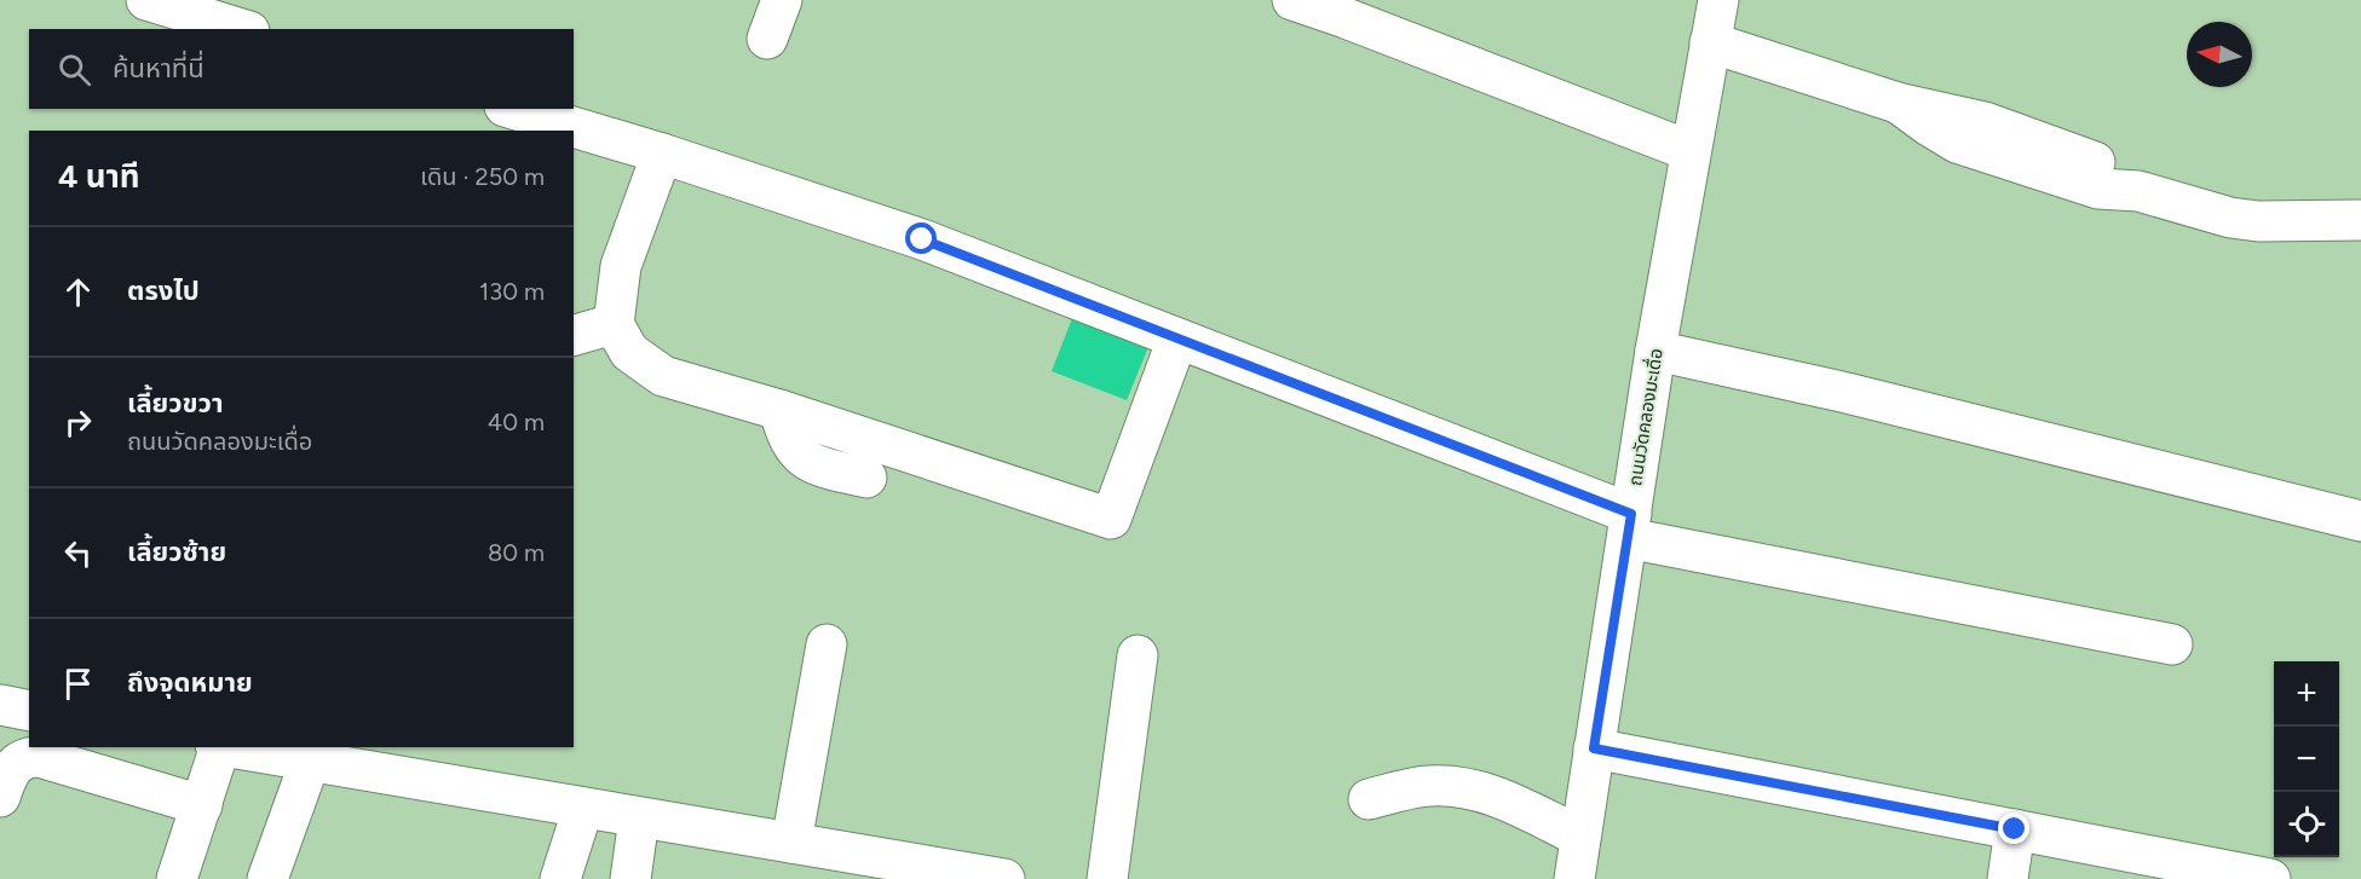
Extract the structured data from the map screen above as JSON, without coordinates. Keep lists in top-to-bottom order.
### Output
{
  "streets": {
    "street": ["ถนนวัดคลองมะเดื่อ"]
  },
  "north": "left",
  "page": {
    "search": "ค้นหาที่นี่",
    "heading": ["4 นาที", "เดิน · 250 m"],
    "list": [
      ["ตรงไป", "130 m"],
      ["เลี้ยวขวา", "ถนนวัดคลองมะเดื่อ", "40 m"],
      ["เลี้ยวซ้าย", "80 m"],
      "ถึงจุดหมาย"
    ],
    "map_buttons": ["+", "−"]
  }
}
